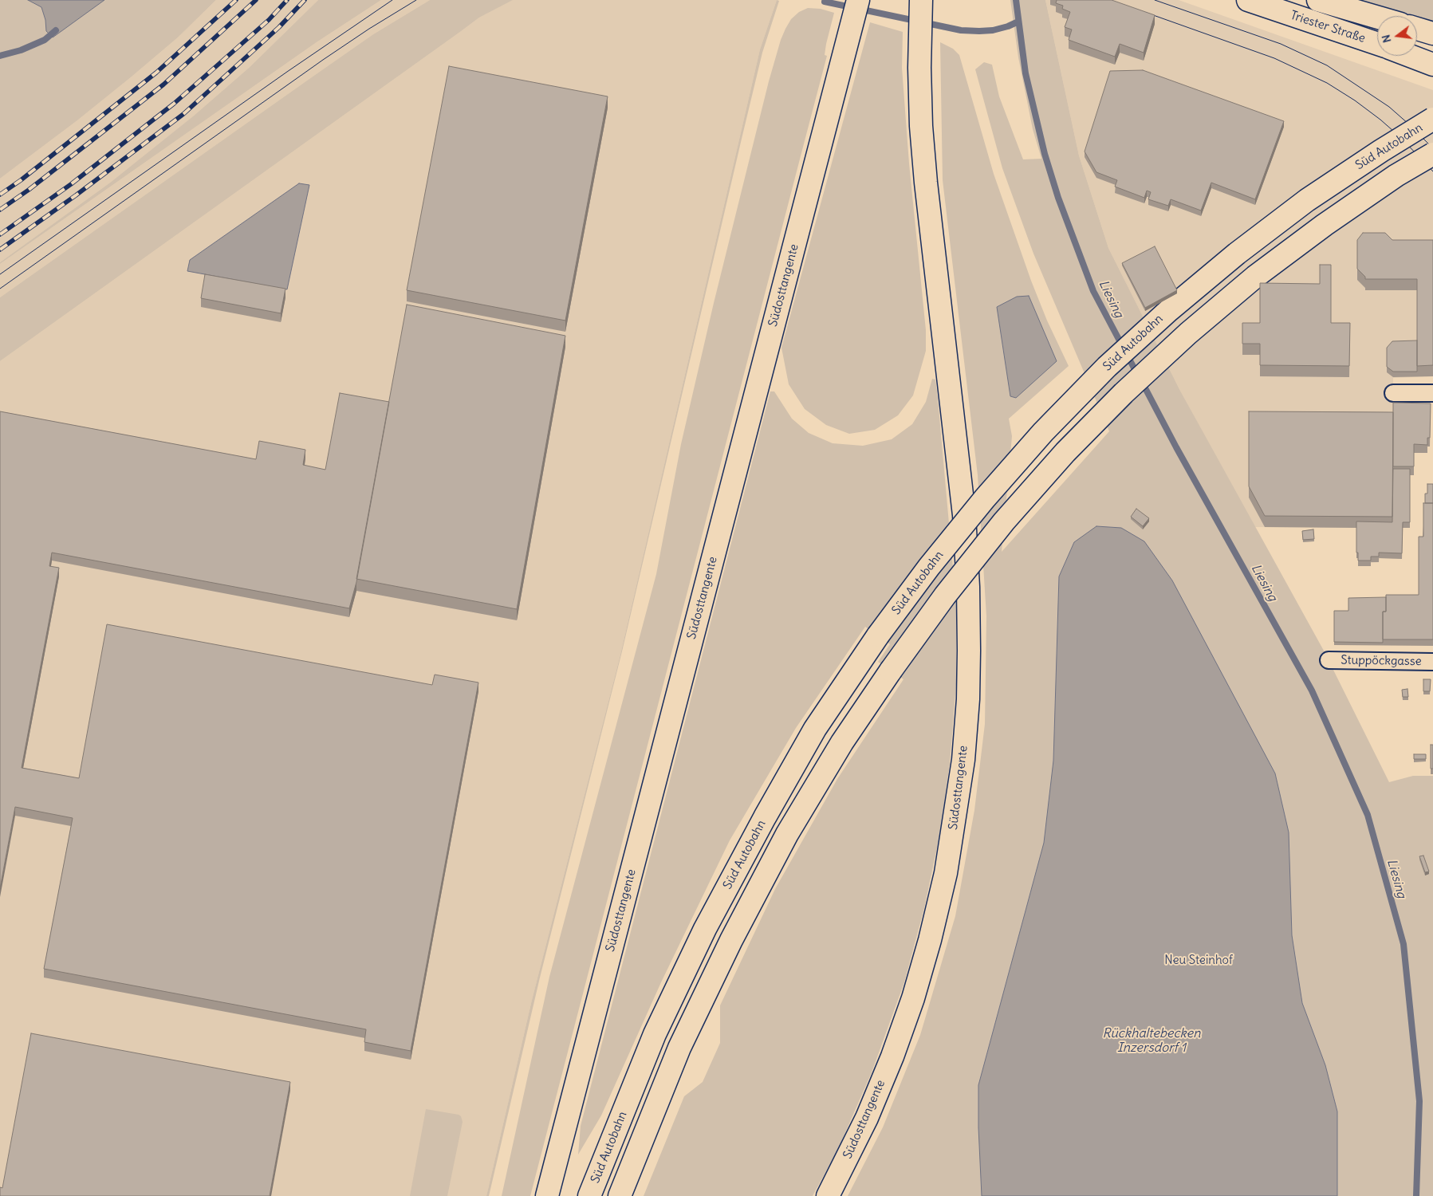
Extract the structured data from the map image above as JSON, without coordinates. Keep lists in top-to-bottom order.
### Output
{
  "streets": {
    "main road": ["Triester Straße", "Süd Autobahn", "Südosttangente"],
    "street": ["Stuppöckgasse"]
  },
  "water": ["Liesing", "Rückhaltebecken Inzersdorf 1"],
  "parks": ["Neu Steinhof"],
  "north": "left"
}
